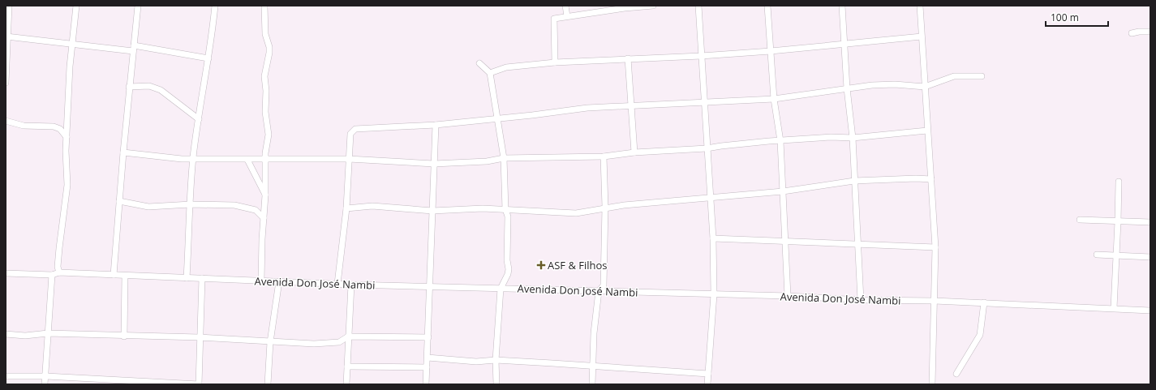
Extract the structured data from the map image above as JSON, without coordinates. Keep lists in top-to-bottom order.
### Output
{
  "streets": {
    "street": ["Avenida Don José Nambi"]
  },
  "places": {
    "health": ["ASF & Filhos"]
  },
  "scale_bar": "100 m"
}
